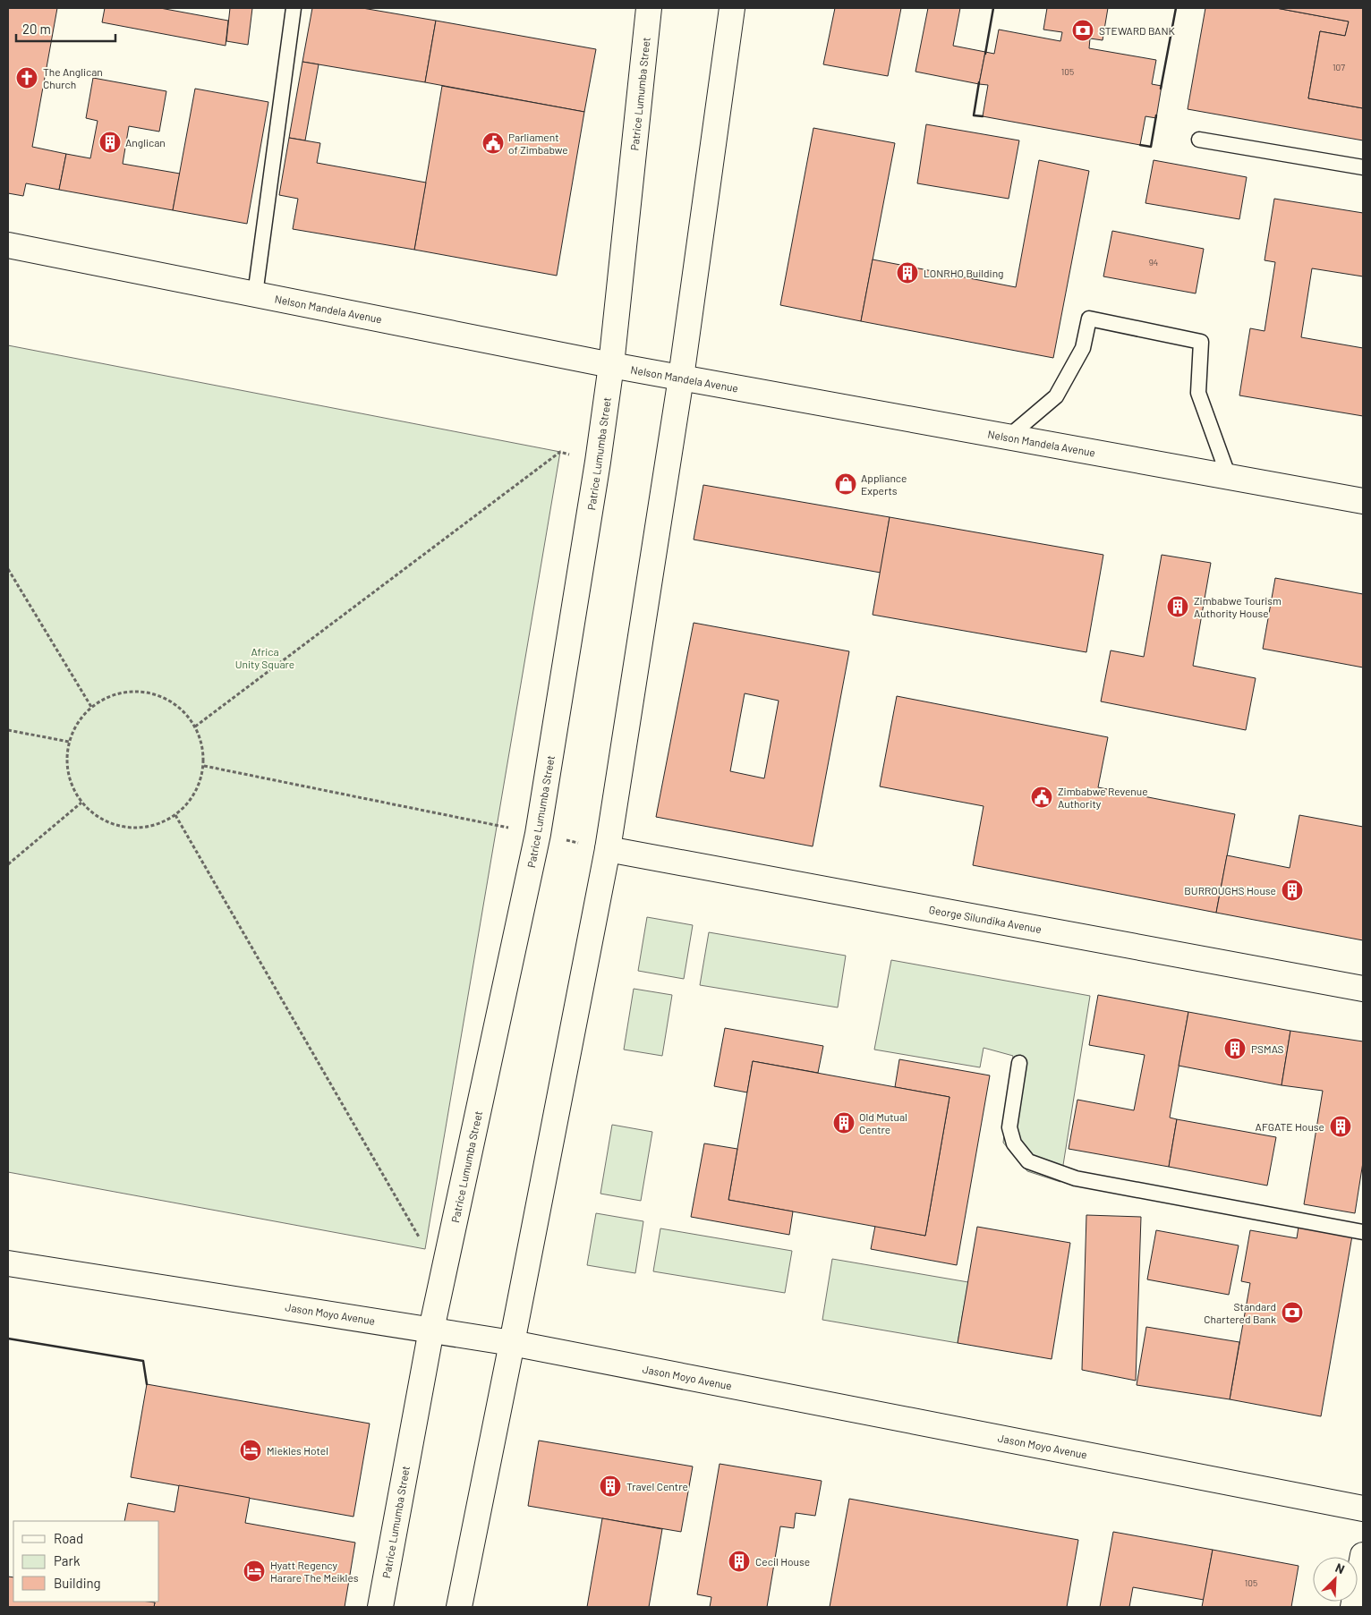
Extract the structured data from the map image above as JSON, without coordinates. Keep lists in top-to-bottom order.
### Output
{
  "streets": {
    "street": [
      "Patrice Lumumba Street",
      "Nelson Mandela Avenue",
      "George Silundika Avenue",
      "Jason Moyo Avenue"
    ]
  },
  "crossings": [
    ["Patrice Lumumba Street", "Nelson Mandela Avenue"],
    ["Patrice Lumumba Street", "Jason Moyo Avenue"]
  ],
  "parks": ["Africa Unity Square"],
  "places": {
    "bank": ["STEWARD BANK", "Standard Chartered Bank"],
    "church": ["The Anglican Church"],
    "building": [
      "Anglican",
      "LONRHO Building",
      "Zimbabwe Tourism Authority House",
      "BURROUGHS House",
      "PSMAS",
      "Old Mutual Centre",
      "AFGATE House",
      "Travel Centre",
      "Cecil House"
    ],
    "public building": ["Parliament of Zimbabwe", "Zimbabwe Revenue Authority"],
    "shop": ["Appliance Experts"],
    "hotel": ["Miekles Hotel", "Hyatt Regency Harare The Meikles"]
  },
  "house_numbers": [
    "107",
    "105",
    "94",
    "105"
  ],
  "legend": ["Road", "Park", "Building"],
  "scale_bar": "20 m",
  "north": "top right"
}
